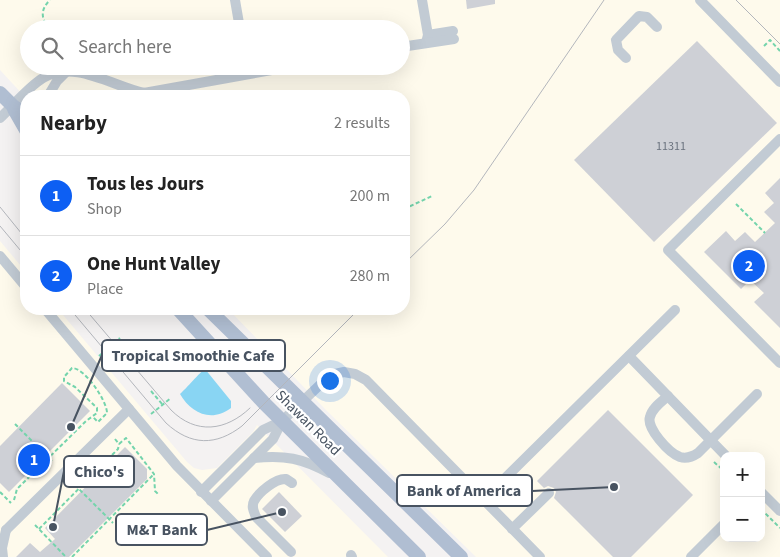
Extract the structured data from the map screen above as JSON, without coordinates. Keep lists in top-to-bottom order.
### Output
{
  "streets": {
    "main road": ["Shawan Road"]
  },
  "places": [
    "Tropical Smoothie Cafe",
    "Bank of America",
    "M&T Bank",
    "Chico's"
  ],
  "house_numbers": ["11311"],
  "page": {
    "search": "Search here",
    "heading": ["Nearby", "2 results"],
    "list": [
      {
        "mark": "1",
        "name": "Tous les Jours",
        "note": "Shop",
        "value": "200 m"
      },
      {
        "mark": "2",
        "name": "One Hunt Valley",
        "note": "Place",
        "value": "280 m"
      }
    ],
    "pins": ["2", "1"],
    "map_buttons": ["+", "−"]
  }
}
